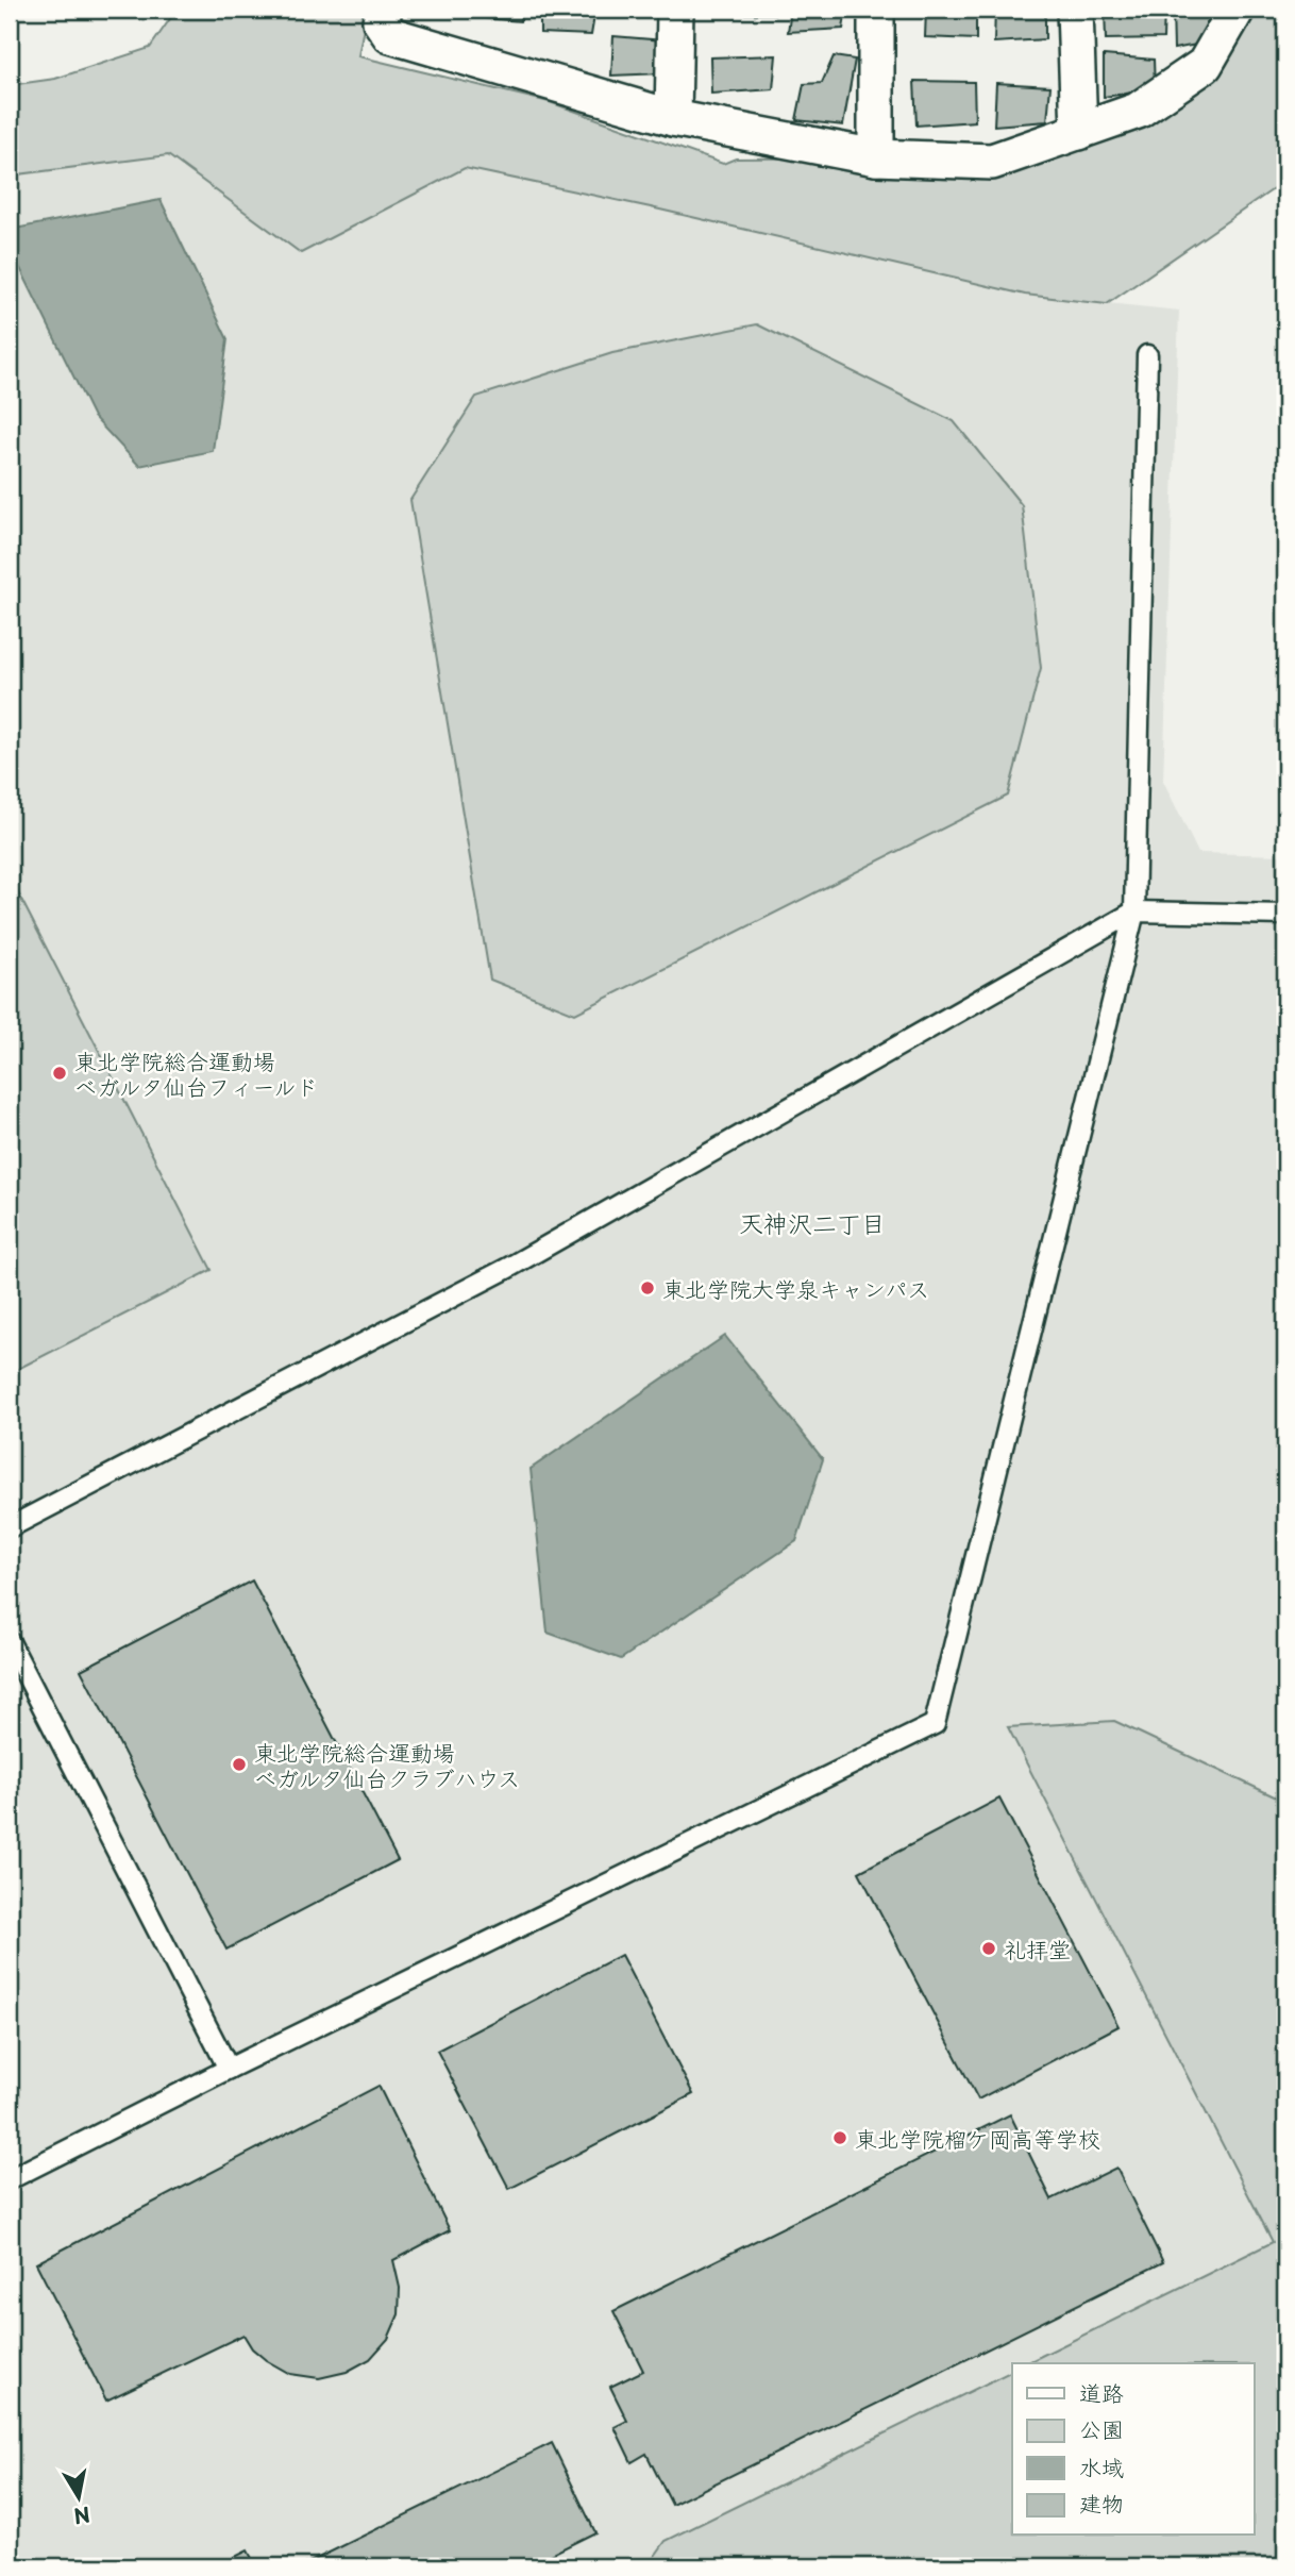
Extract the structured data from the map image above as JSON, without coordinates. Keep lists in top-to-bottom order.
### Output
{
  "districts": ["天神沢二丁目"],
  "places": [
    "東北学院総合運動場 ベガルタ仙台フィールド",
    "東北学院大学泉キャンパス",
    "東北学院総合運動場 べガルタ仙台クラブハウス",
    "礼拝堂",
    "東北学院榴ケ岡高等学校"
  ],
  "legend": [
    "道路",
    "公園",
    "水域",
    "建物"
  ],
  "north": "bottom"
}
